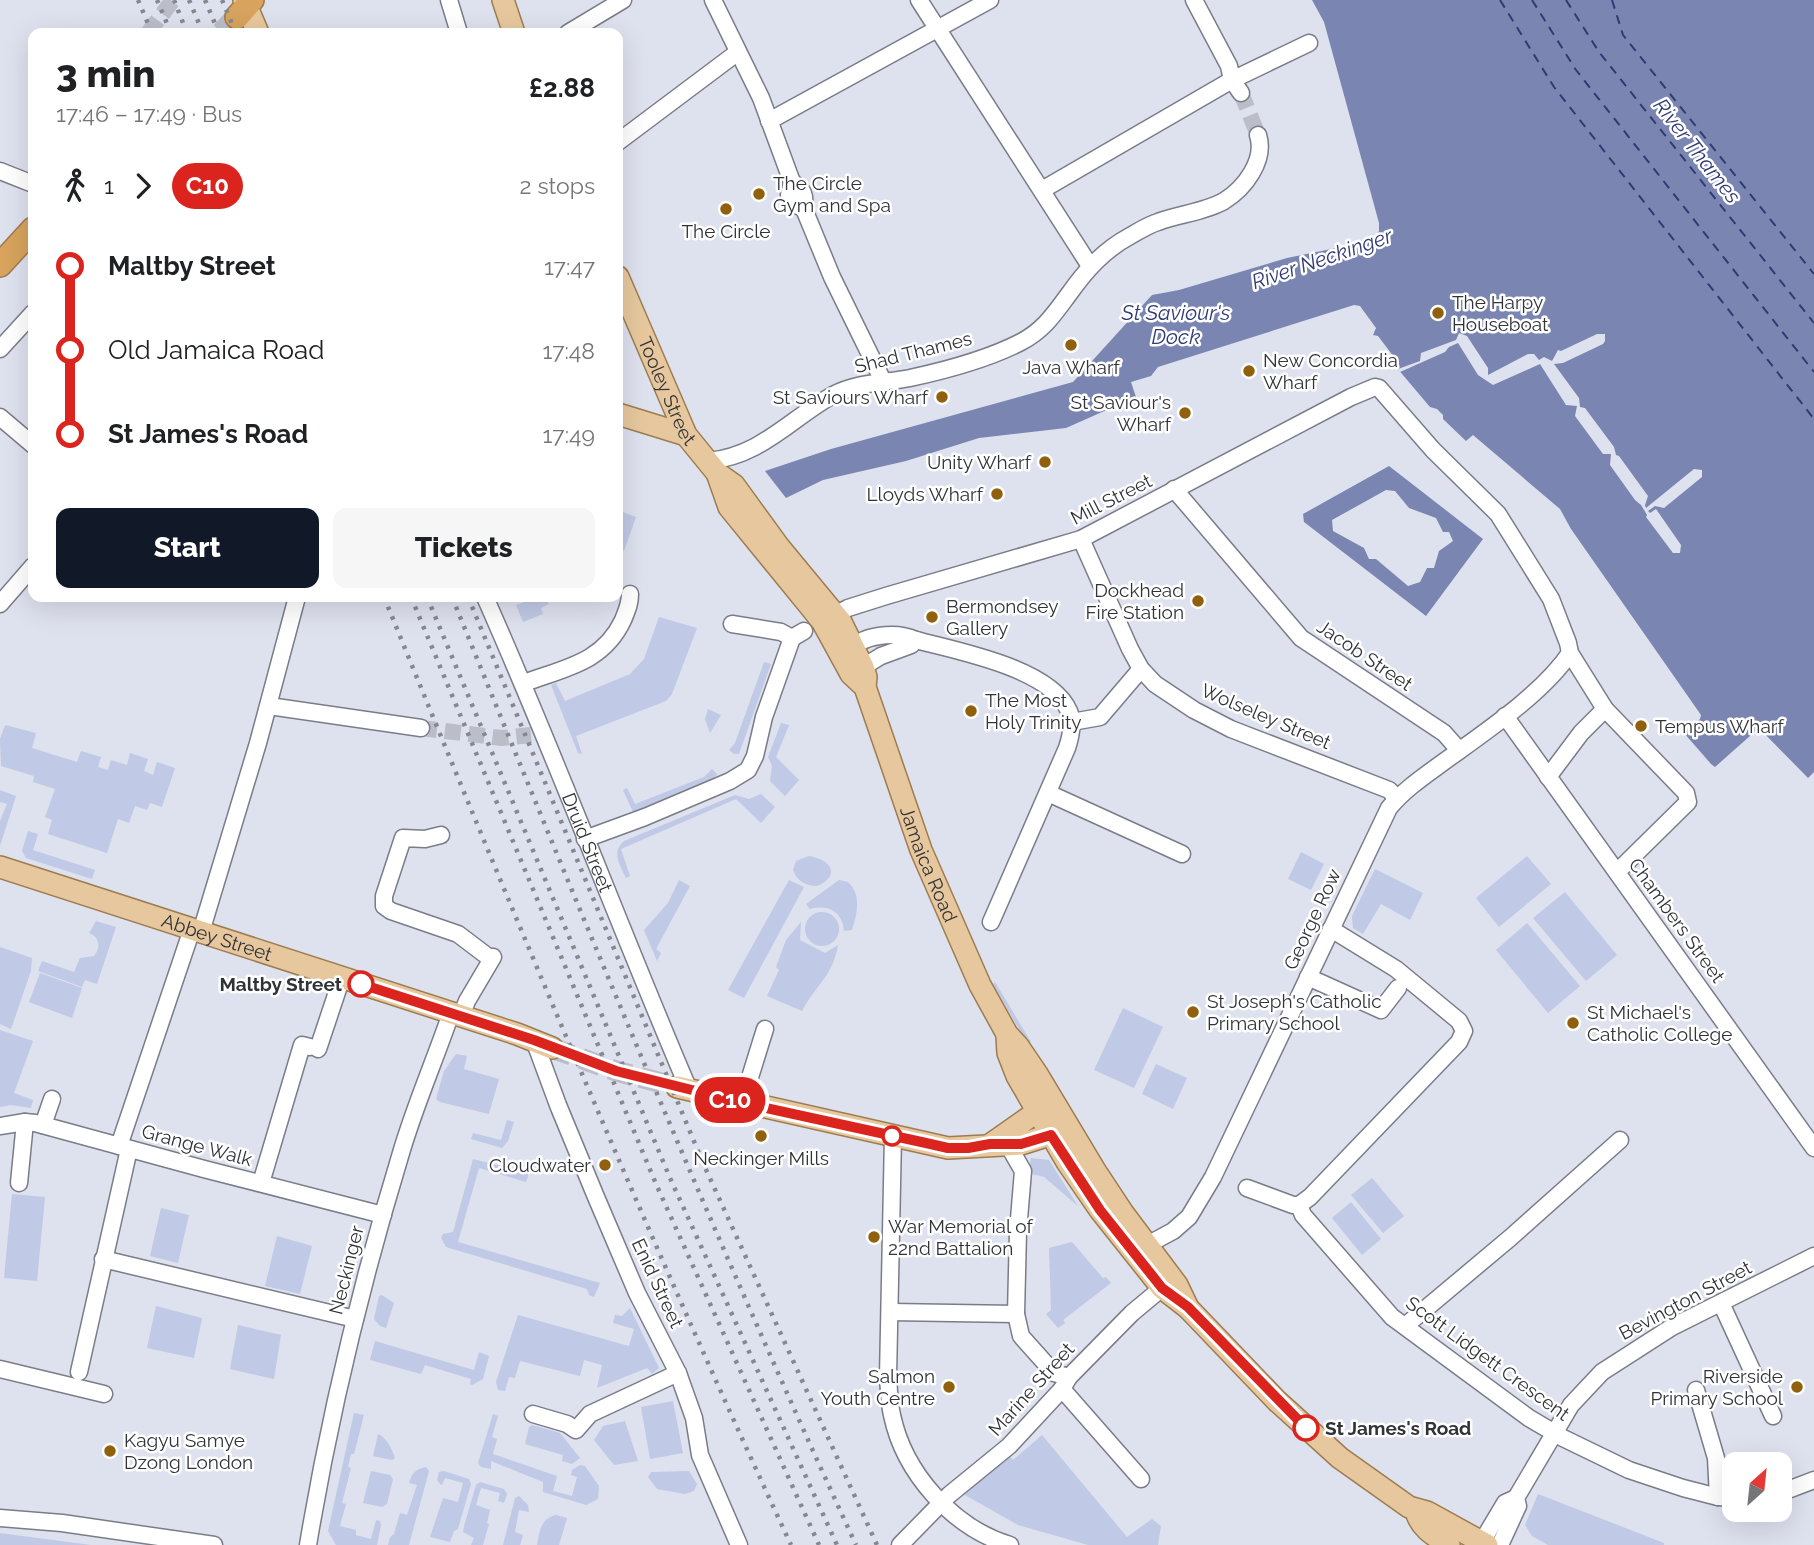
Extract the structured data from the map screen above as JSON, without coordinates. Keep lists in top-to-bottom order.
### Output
{
  "streets": {
    "main road": ["Tooley Street", "Jamaica Road", "Abbey Street"],
    "street": [
      "Shad Thames",
      "Mill Street",
      "Jacob Street",
      "Wolseley Street",
      "Druid Street",
      "George Row",
      "Chambers Street",
      "Grange Walk",
      "Neckinger",
      "Enid Street",
      "Bevington Street",
      "Scott Lidgett Crescent",
      "Marine Street"
    ]
  },
  "crossings": [
    ["Shad Thames", "Tooley Street"],
    ["Shad Thames", "Jamaica Road"],
    ["Tooley Street", "Jamaica Road"],
    ["Mill Street", "Jacob Street"],
    ["Mill Street", "Wolseley Street"],
    ["Mill Street", "Jamaica Road"],
    ["Mill Street", "George Row"],
    ["Jacob Street", "George Row"],
    ["Wolseley Street", "George Row"],
    ["Jamaica Road", "George Row"],
    ["Jamaica Road", "Bevington Street"],
    ["Jamaica Road", "Marine Street"],
    ["George Row", "Chambers Street"],
    ["Abbey Street", "Neckinger"],
    ["Abbey Street", "Enid Street"],
    ["Grange Walk", "Neckinger"],
    ["Bevington Street", "Scott Lidgett Crescent"]
  ],
  "water": ["River Thames", "River Neckinger", "St Saviour's Dock"],
  "places": [
    "The Circle Gym and Spa",
    "The Circle",
    "The Harpy Houseboat",
    "Java Wharf",
    "New Concordia Wharf",
    "St Saviours Wharf",
    "St Saviour's Wharf",
    "Unity Wharf",
    "Lloyds Wharf",
    "Dockhead Fire Station",
    "Bermondsey Gallery",
    "The Most Holy Trinity",
    "Tempus Wharf",
    "Maltby Street",
    "St Joseph's Catholic Primary School",
    "St Michael's Catholic College",
    "Neckinger Mills",
    "Cloudwater",
    "War Memorial of 22nd Battalion",
    "Salmon Youth Centre",
    "Riverside Primary School",
    "St James's Road",
    "Kagyu Samye Dzong London"
  ],
  "lines": ["bus line C10"],
  "north": "top right",
  "page": {
    "on_map": "C10",
    "heading": ["3 min", "17:46 – 17:49 · Bus", "£2.88"],
    "legs": ["1", "C10", "2 stops"],
    "list": [
      {
        "name": "Maltby Street",
        "value": "17:47"
      },
      {
        "name": "Old Jamaica Road",
        "value": "17:48"
      },
      {
        "name": "St James's Road",
        "value": "17:49"
      }
    ],
    "buttons": ["Start", "Tickets"]
  }
}
